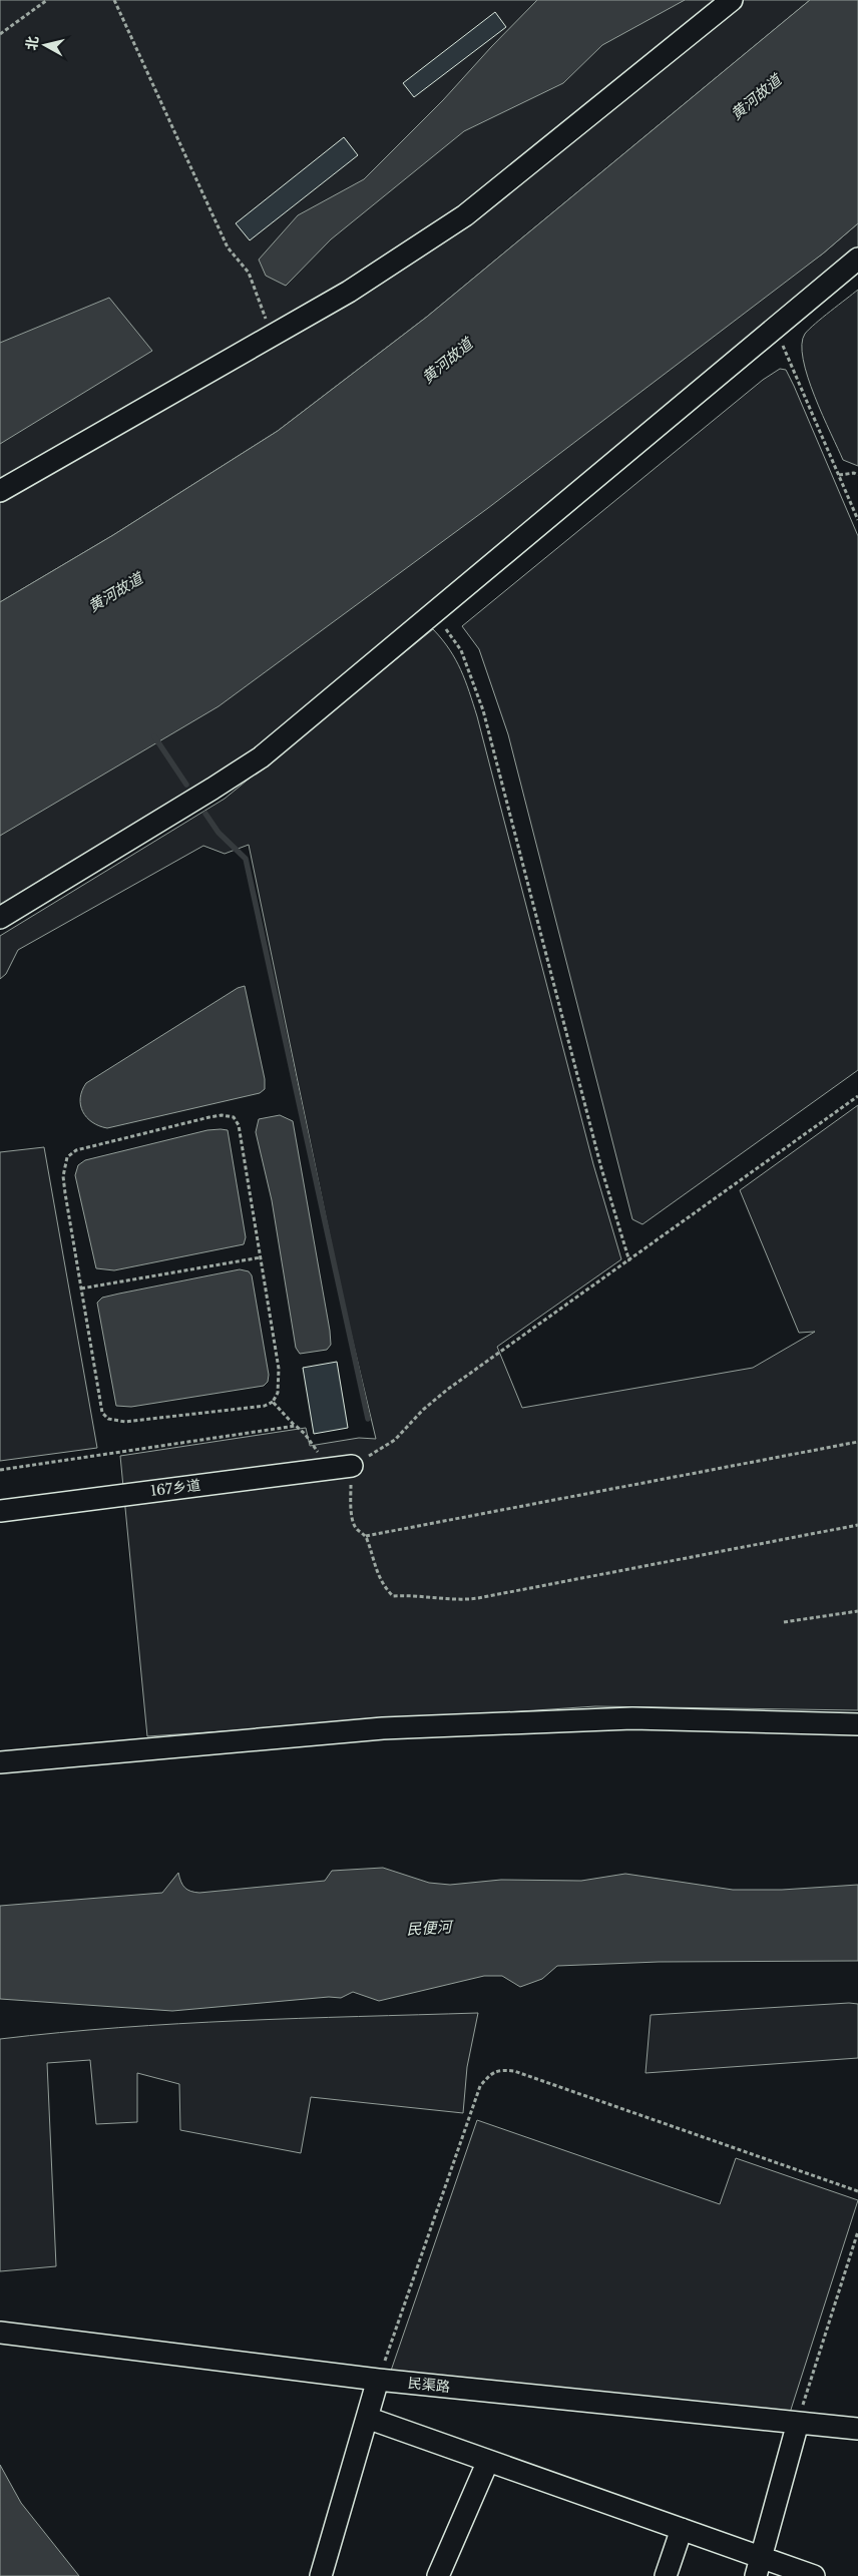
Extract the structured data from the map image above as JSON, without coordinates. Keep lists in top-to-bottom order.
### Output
{
  "streets": {
    "street": ["167乡道", "民渠路"]
  },
  "water": ["黄河故道", "民便河"],
  "north": "left"
}
